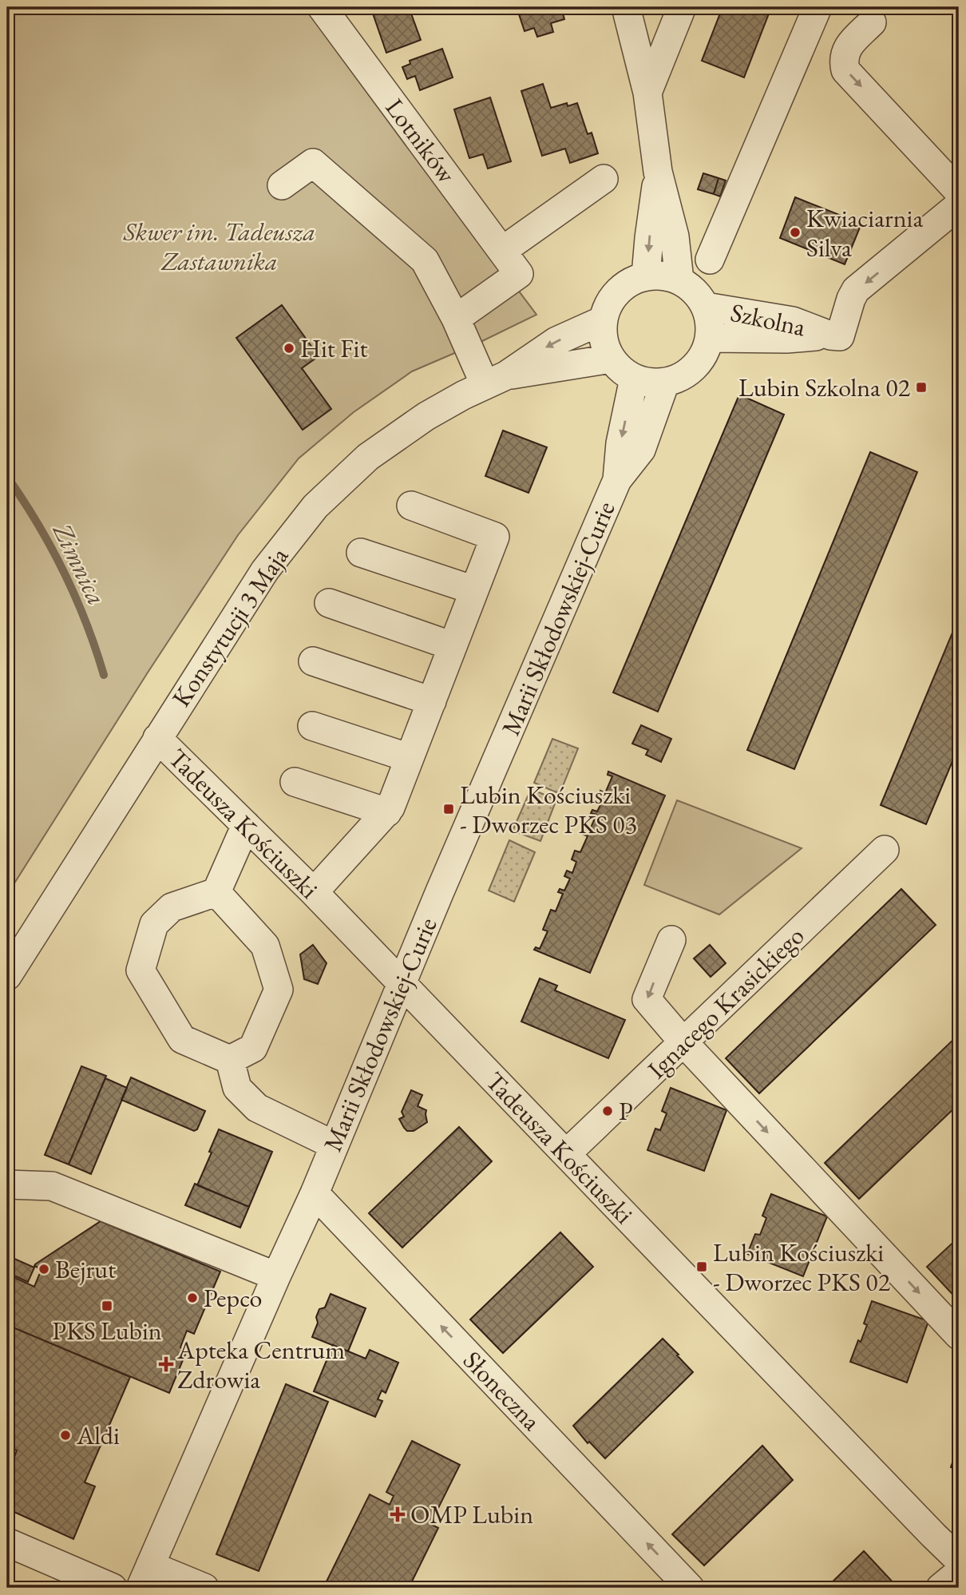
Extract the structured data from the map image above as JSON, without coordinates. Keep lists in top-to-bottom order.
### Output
{
  "streets": {
    "street": [
      "Lotników",
      "Szkolna",
      "Marii Skłodowskiej-Curie",
      "Konstytucji 3 Maja",
      "Tadeusza Kościuszki",
      "Ignacego Krasickiego",
      "Słoneczna"
    ]
  },
  "crossings": [
    ["Szkolna", "Marii Skłodowskiej-Curie"],
    ["Szkolna", "Konstytucji 3 Maja"],
    ["Marii Skłodowskiej-Curie", "Konstytucji 3 Maja"],
    ["Marii Skłodowskiej-Curie", "Tadeusza Kościuszki"],
    ["Marii Skłodowskiej-Curie", "Słoneczna"],
    ["Konstytucji 3 Maja", "Tadeusza Kościuszki"],
    ["Tadeusza Kościuszki", "Ignacego Krasickiego"]
  ],
  "one_way": ["Słoneczna"],
  "water": ["Zimnica"],
  "parks": ["Skwer im. Tadeusza Zastawnika"],
  "places": {
    "other": [
      "Kwiaciarnia Silva",
      "Hit Fit",
      "P",
      "Bejrut",
      "Pepco",
      "Aldi"
    ],
    "transit": [
      "Lubin Szkolna 02",
      "Lubin Kościuszki - Dworzec PKS 03",
      "Lubin Kościuszki - Dworzec PKS 02",
      "PKS Lubin"
    ],
    "health": ["Apteka Centrum Zdrowia", "OMP Lubin"]
  }
}
